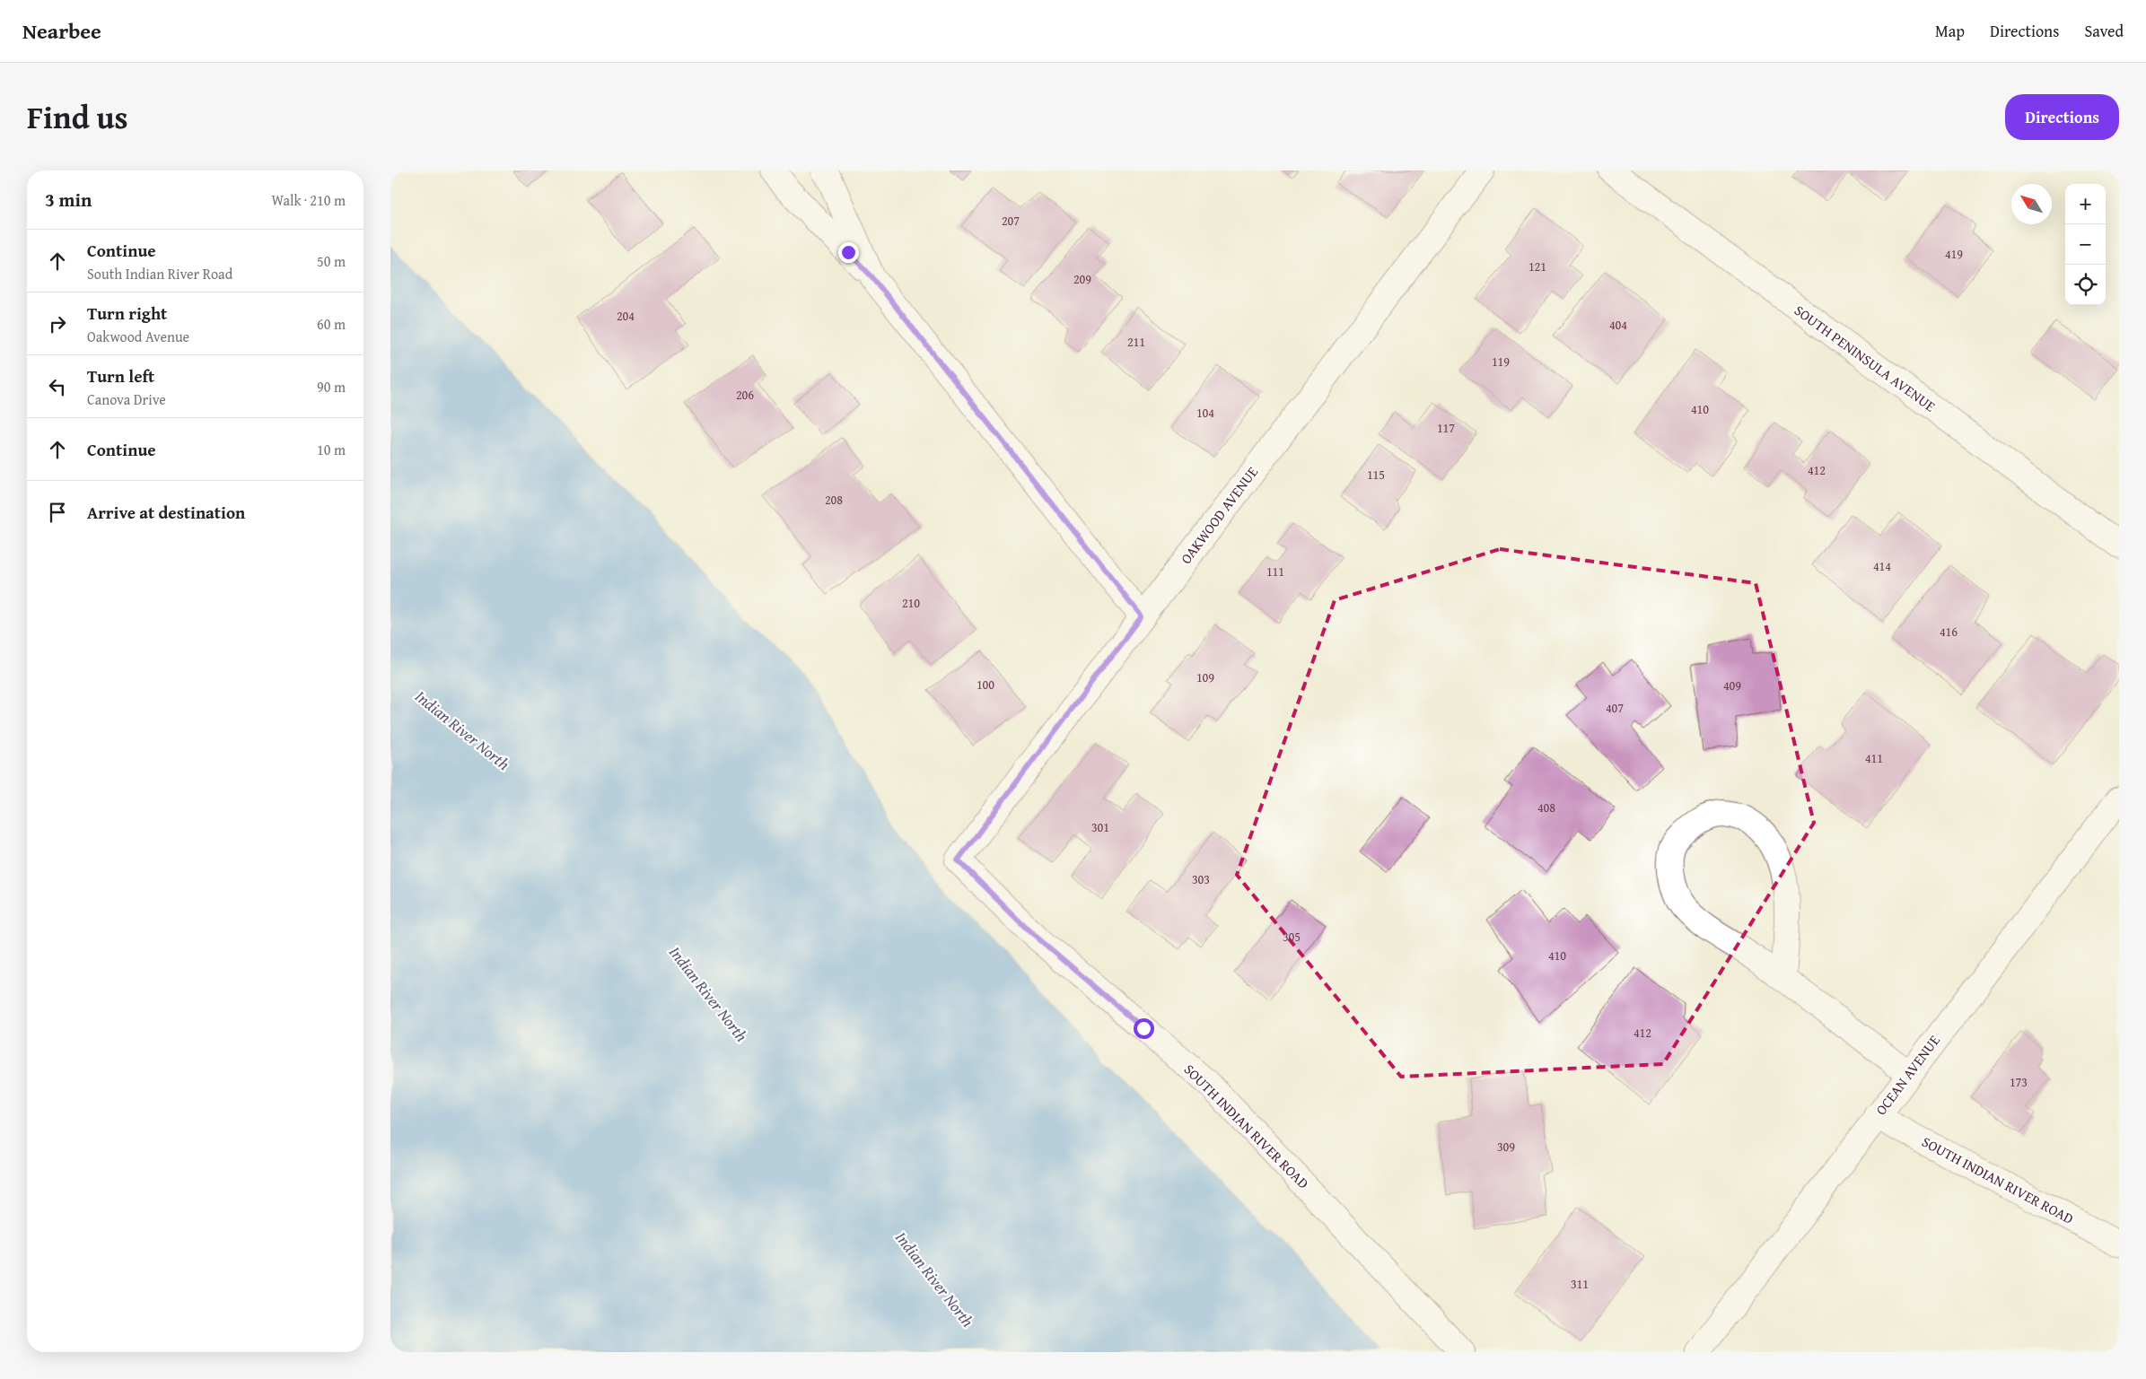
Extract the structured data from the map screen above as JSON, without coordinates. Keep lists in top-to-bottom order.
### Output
{
  "streets": {
    "street": [
      "SOUTH PENINSULA AVENUE",
      "OAKWOOD AVENUE",
      "OCEAN AVENUE",
      "SOUTH INDIAN RIVER ROAD"
    ]
  },
  "crossings": [
    ["OAKWOOD AVENUE", "SOUTH INDIAN RIVER ROAD"],
    ["OCEAN AVENUE", "SOUTH INDIAN RIVER ROAD"]
  ],
  "water": ["Indian River North"],
  "house_numbers": [
    "207",
    "419",
    "121",
    "209",
    "204",
    "404",
    "211",
    "119",
    "206",
    "410",
    "104",
    "117",
    "412",
    "115",
    "208",
    "414",
    "111",
    "210",
    "416",
    "109",
    "100",
    "409",
    "407",
    "411",
    "408",
    "301",
    "303",
    "305",
    "410",
    "412",
    "173",
    "309",
    "311"
  ],
  "north": "top left",
  "page": {
    "header": "Nearbee",
    "nav": ["Map", "Directions", "Saved"],
    "title": "Find us",
    "buttons": "Directions",
    "heading": ["3 min", "Walk · 210 m"],
    "map_buttons": ["+", "−"],
    "list": [
      ["Continue", "South Indian River Road", "50 m"],
      ["Turn right", "Oakwood Avenue", "60 m"],
      ["Turn left", "Canova Drive", "90 m"],
      ["Continue", "10 m"],
      "Arrive at destination"
    ]
  }
}
